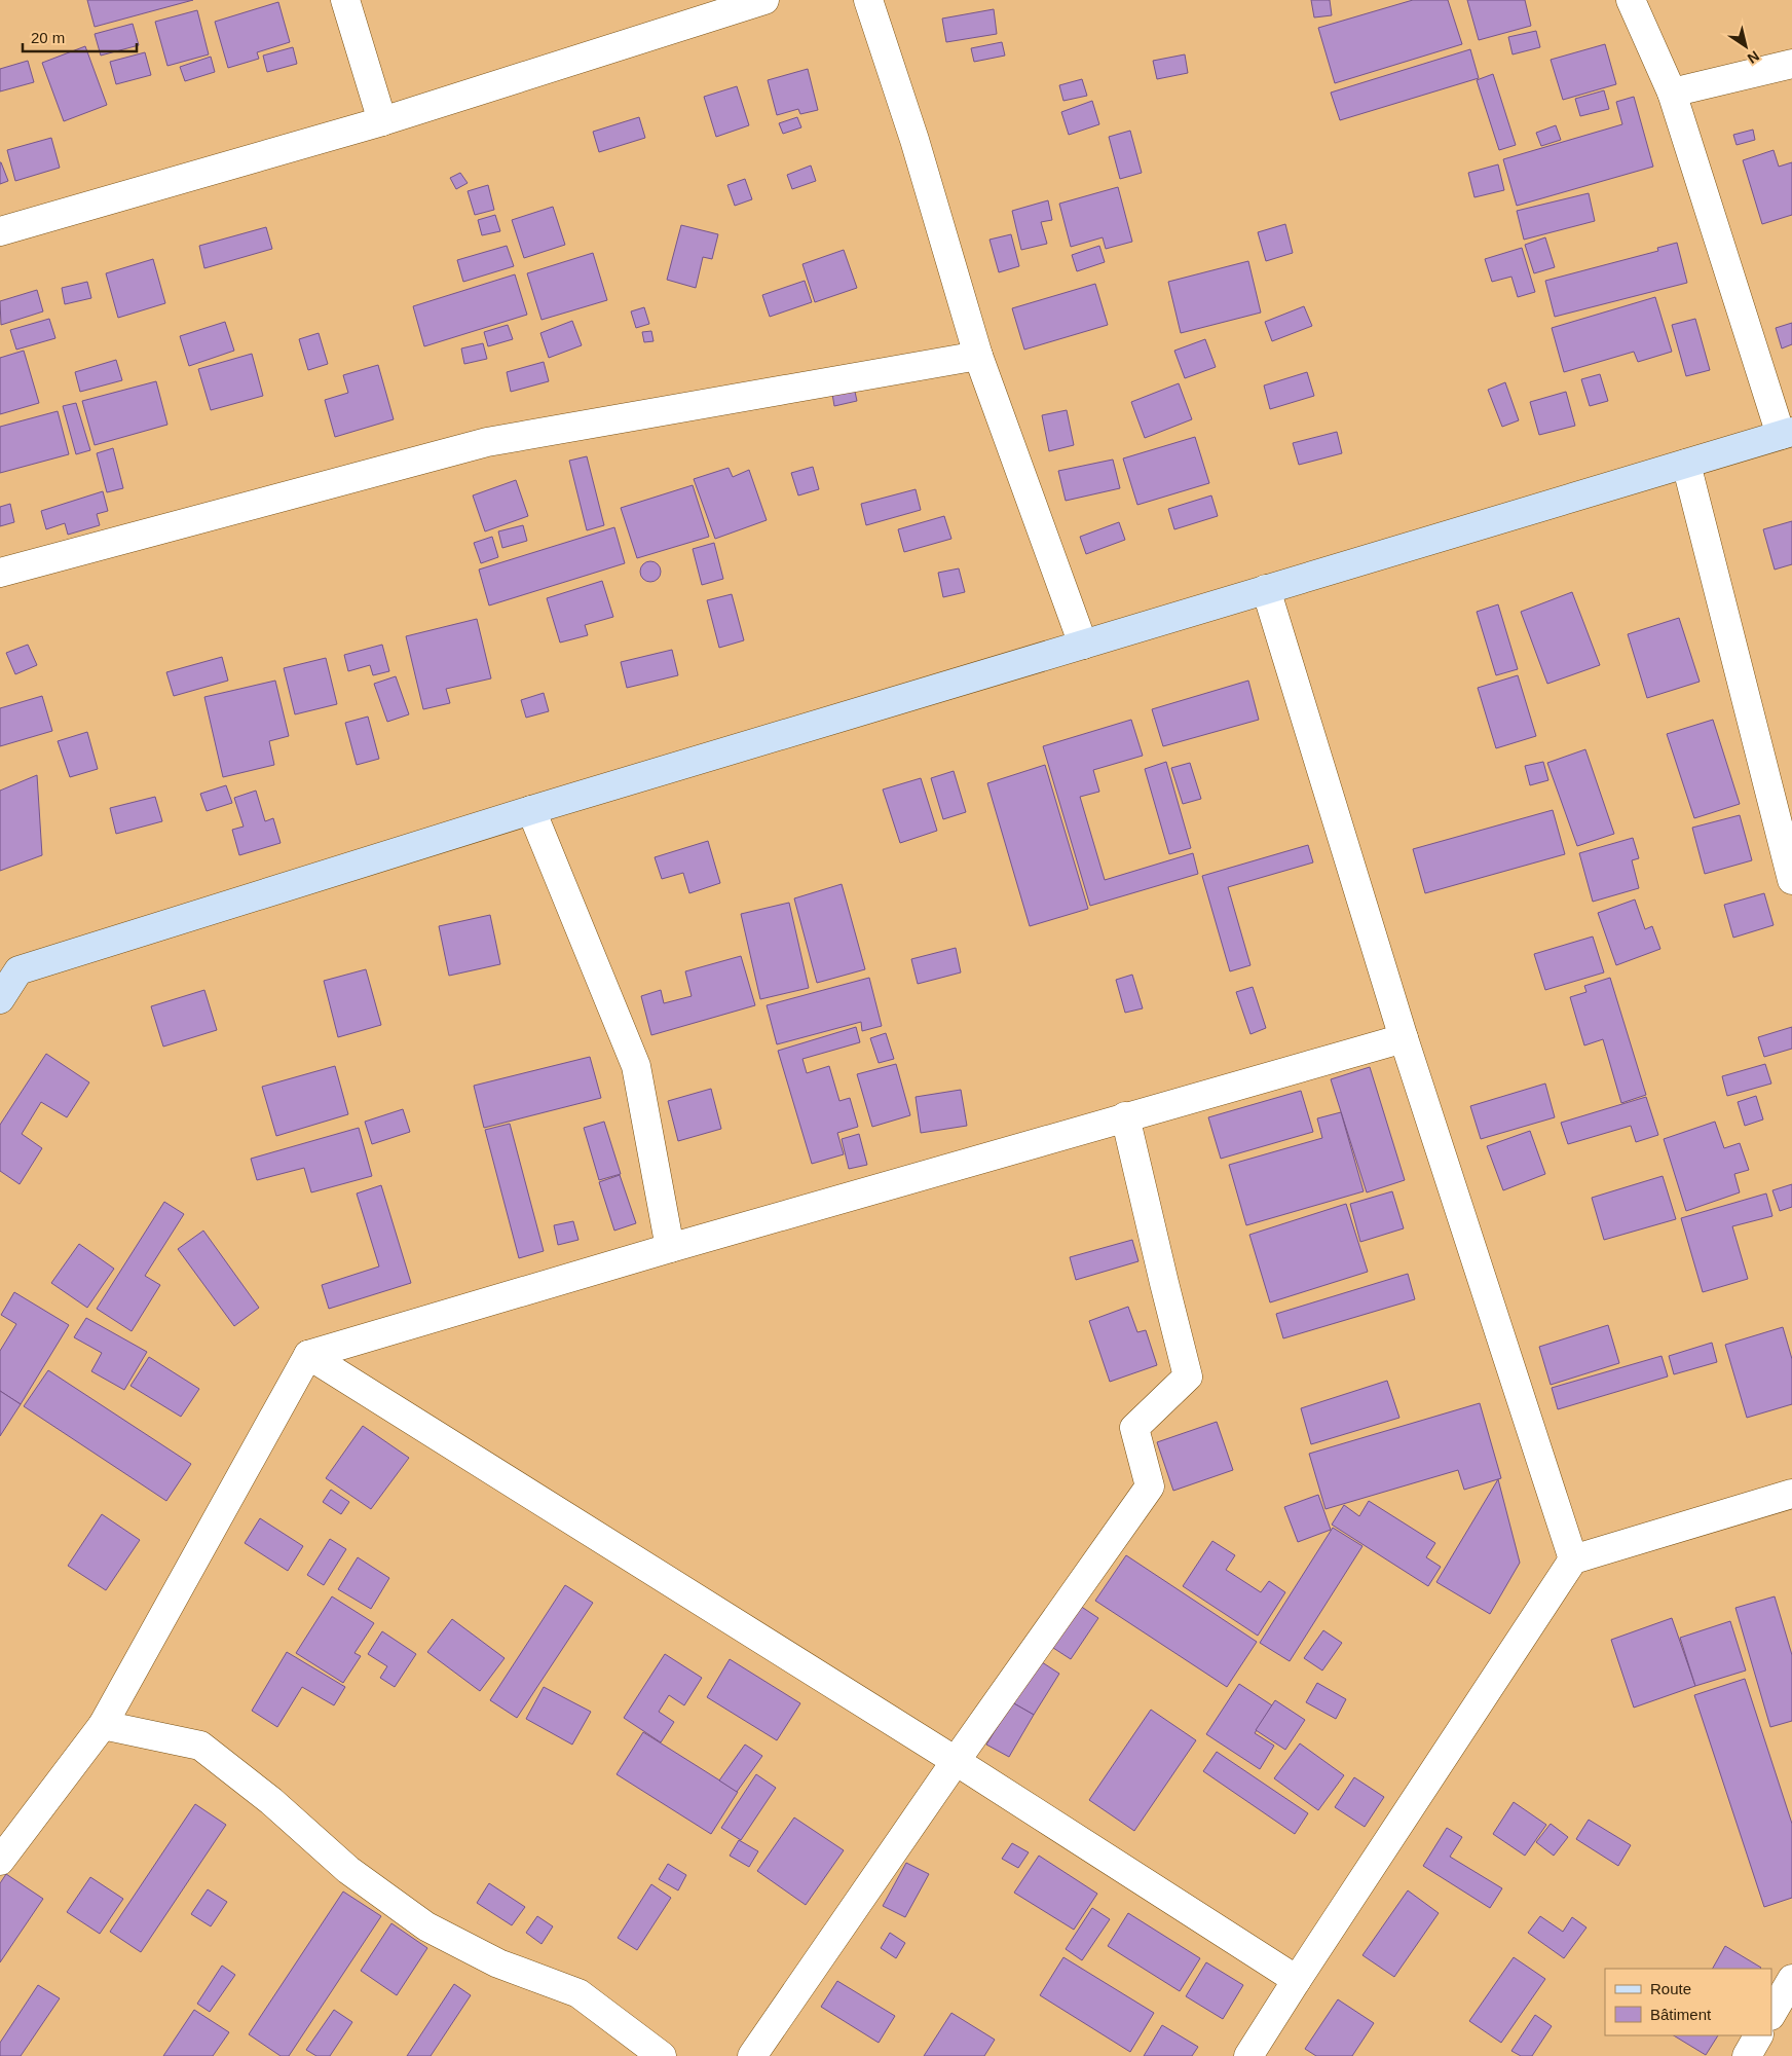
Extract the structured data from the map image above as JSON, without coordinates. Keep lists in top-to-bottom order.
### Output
{
  "legend": ["Route", "Bâtiment"],
  "scale_bar": "20 m",
  "north": "bottom right"
}
